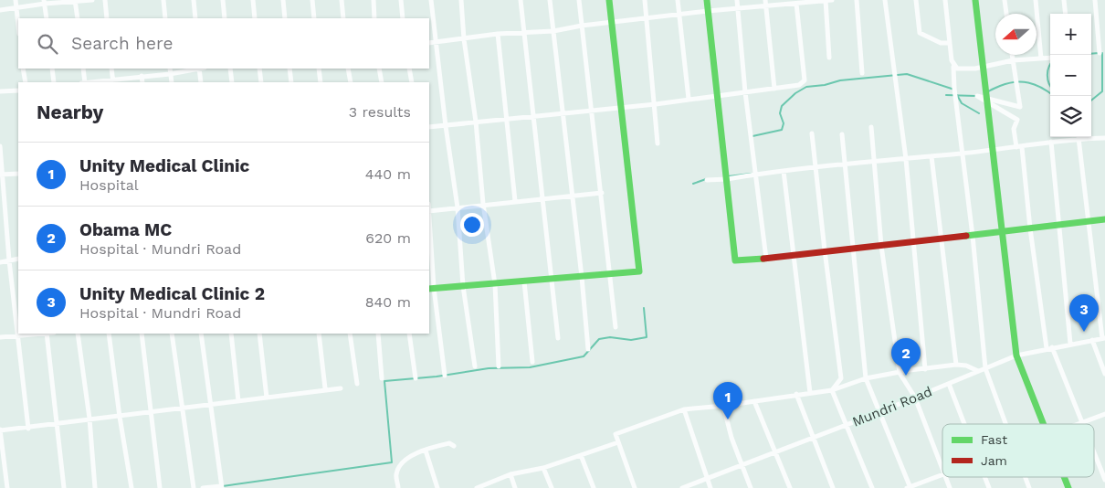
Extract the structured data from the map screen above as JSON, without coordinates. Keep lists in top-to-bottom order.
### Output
{
  "streets": {
    "street": ["Mundri Road"]
  },
  "legend": ["Fast", "Jam"],
  "north": "left",
  "page": {
    "map_buttons": ["+", "−"],
    "search": "Search here",
    "heading": ["Nearby", "3 results"],
    "list": [
      {
        "mark": "1",
        "name": "Unity Medical Clinic",
        "note": "Hospital",
        "value": "440 m"
      },
      {
        "mark": "2",
        "name": "Obama MC",
        "note": "Hospital · Mundri Road",
        "value": "620 m"
      },
      {
        "mark": "3",
        "name": "Unity Medical Clinic 2",
        "note": "Hospital · Mundri Road",
        "value": "840 m"
      }
    ],
    "pins": ["3", "2", "1"]
  }
}
